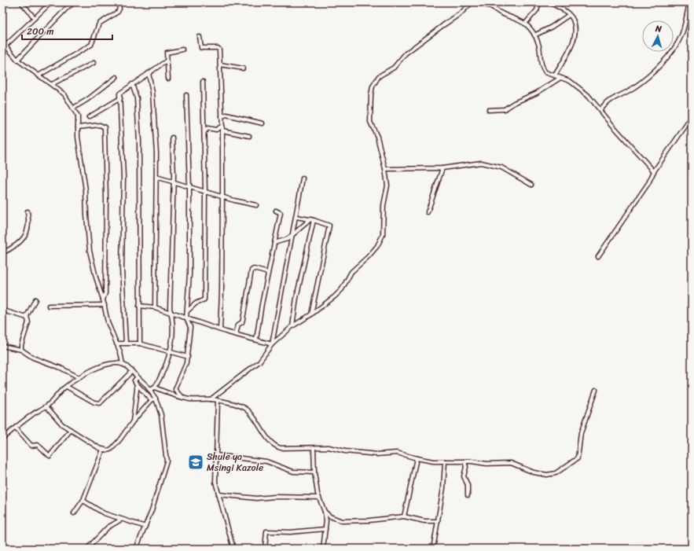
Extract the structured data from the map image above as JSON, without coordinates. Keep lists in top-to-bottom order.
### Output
{
  "places": {
    "school or university": ["Shule ya Msingi Kazole"]
  },
  "scale_bar": "200 m",
  "north": "top"
}
